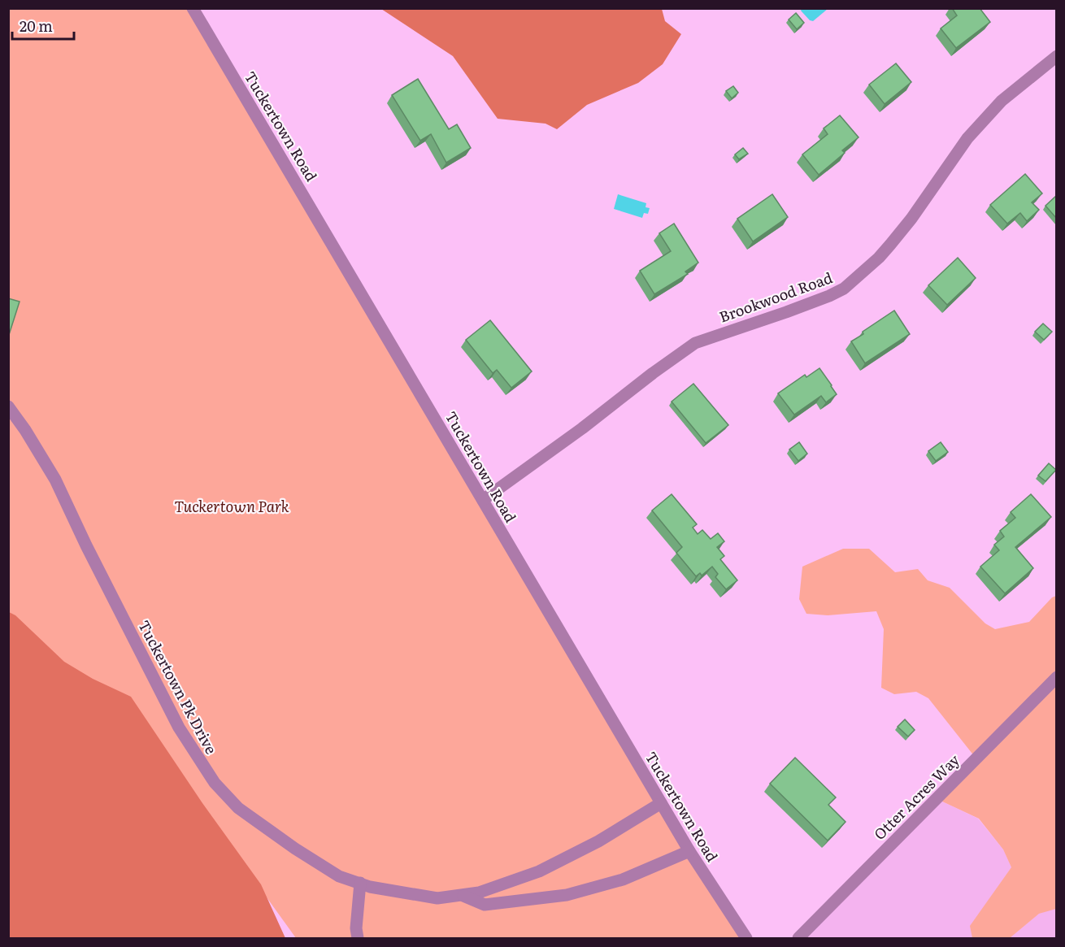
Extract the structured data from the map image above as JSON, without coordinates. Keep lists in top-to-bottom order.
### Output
{
  "streets": {
    "street": [
      "Tuckertown Road",
      "Brookwood Road",
      "Tuckertown Pk Drive",
      "Otter Acres Way"
    ]
  },
  "crossings": [
    ["Tuckertown Road", "Brookwood Road"],
    ["Tuckertown Road", "Tuckertown Pk Drive"]
  ],
  "parks": ["Tuckertown Park"],
  "scale_bar": "20 m"
}
